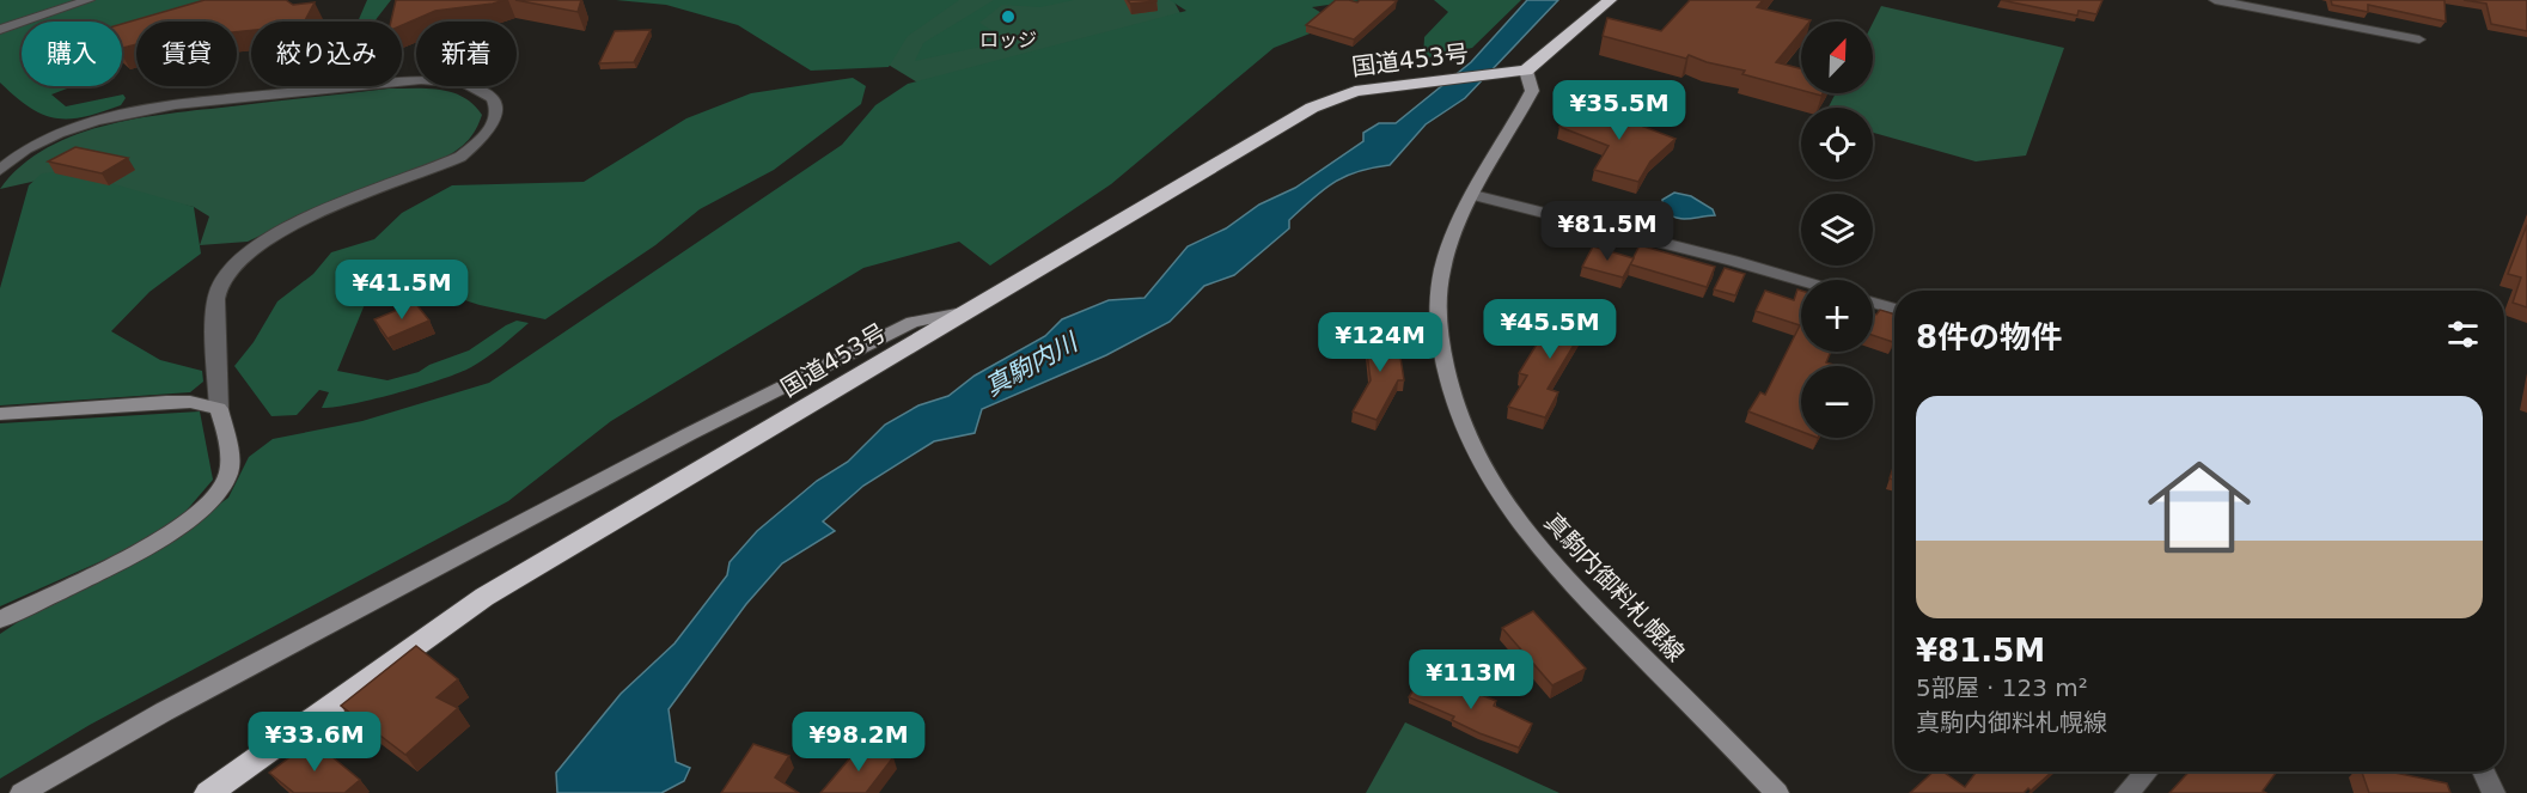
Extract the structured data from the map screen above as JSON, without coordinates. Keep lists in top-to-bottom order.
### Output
{
  "streets": {
    "highway": ["国道453号"],
    "street": ["真駒内御料札幌線"]
  },
  "crossings": [
    ["国道453号", "真駒内御料札幌線"]
  ],
  "water": ["真駒内川"],
  "places": ["ロッジ"],
  "north": "top right",
  "page": {
    "map_buttons": ["+", "−"],
    "chip": [
      "購入",
      "賃貸",
      "絞り込み",
      "新着"
    ],
    "price": [
      "¥35.5M",
      "¥81.5M",
      "¥41.5M",
      "¥45.5M",
      "¥124M",
      "¥113M",
      "¥33.6M",
      "¥98.2M"
    ],
    "heading": "8件の物件",
    "list": [
      {
        "name": "¥81.5M",
        "note": "5部屋 · 123 m² · 真駒内御料札幌線"
      }
    ]
  }
}
